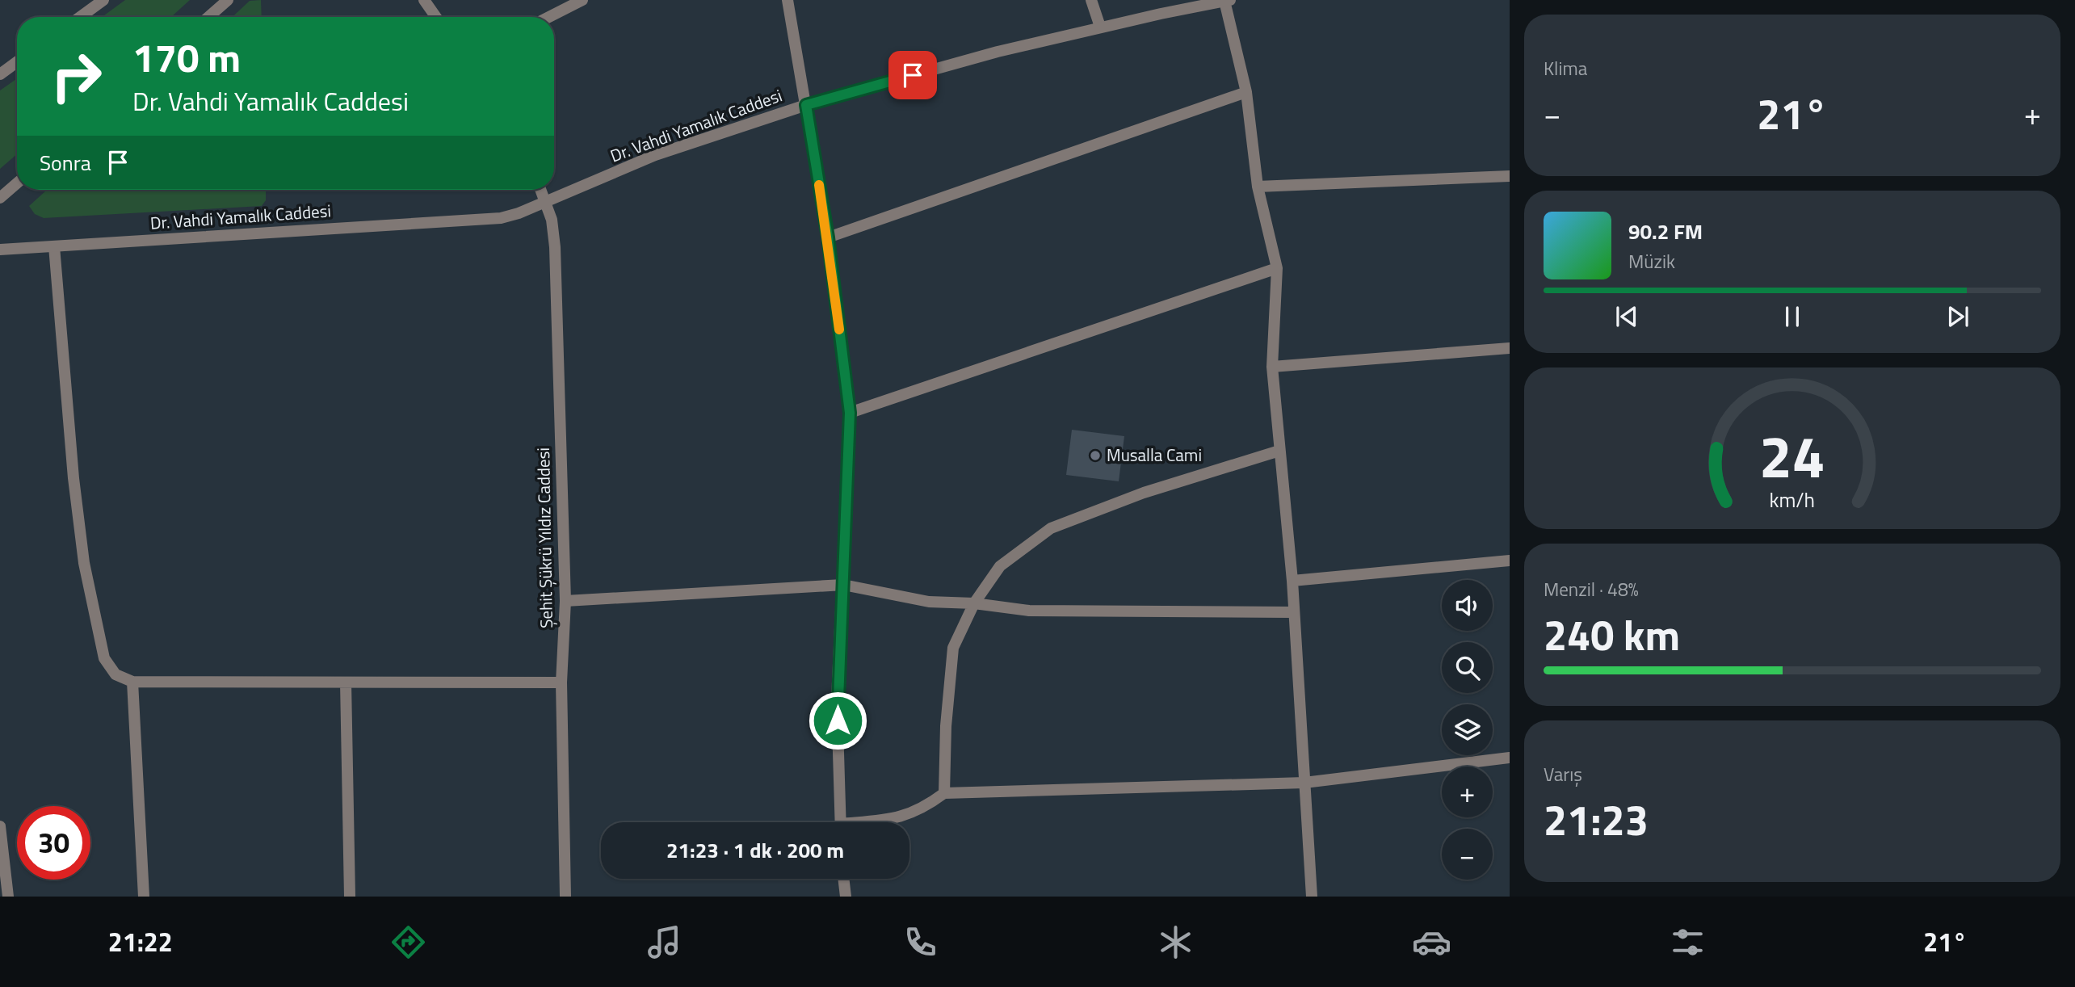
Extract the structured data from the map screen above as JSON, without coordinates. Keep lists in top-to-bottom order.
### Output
{
  "streets": {
    "street": ["Dr. Vahdi Yamalık Caddesi", "Şehit Şükrü Yıldız Caddesi"]
  },
  "crossings": [
    ["Dr. Vahdi Yamalık Caddesi", "Şehit Şükrü Yıldız Caddesi"]
  ],
  "places": ["Musalla Cami"],
  "page": {
    "tile": [
      "Klima",
      ["Menzil · 48%", "240 km"],
      ["Varış", "21:23"]
    ],
    "turn": ["170 m", "Dr. Vahdi Yamalık Caddesi"],
    "heat": ["−", "21°", "+"],
    "then": "Sonra",
    "song": ["90.2 FM", "Müzik"],
    "map_buttons": ["+", "−"],
    "limit": "30",
    "trip": "21:23 · 1 dk · 200 m",
    "tabs": ["21:22", "21°"],
    "gauge": ["24", "km/h"]
  }
}
